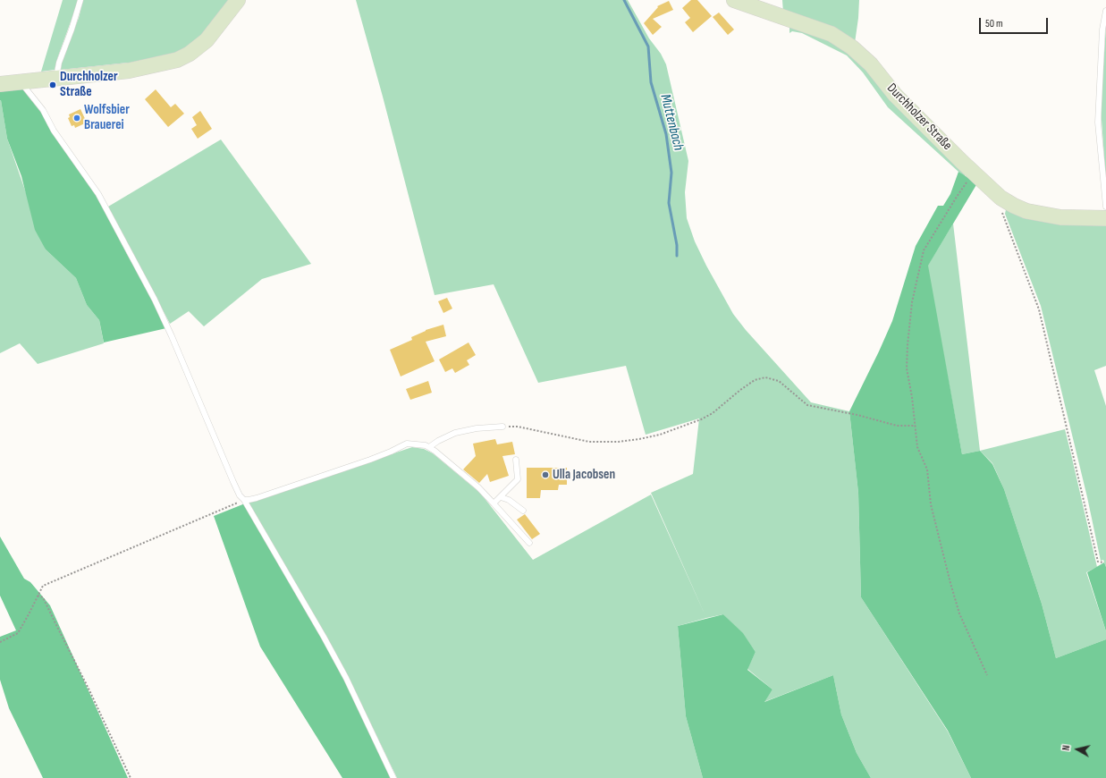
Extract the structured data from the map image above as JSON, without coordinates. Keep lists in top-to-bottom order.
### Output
{
  "streets": {
    "main road": ["Durchholzer Straße"]
  },
  "water": ["Muttenbach"],
  "places": ["Durchholzer Straße", "Wolfsbier Brauerei", "Ulla Jacobsen"],
  "scale_bar": "50 m",
  "north": "left"
}
